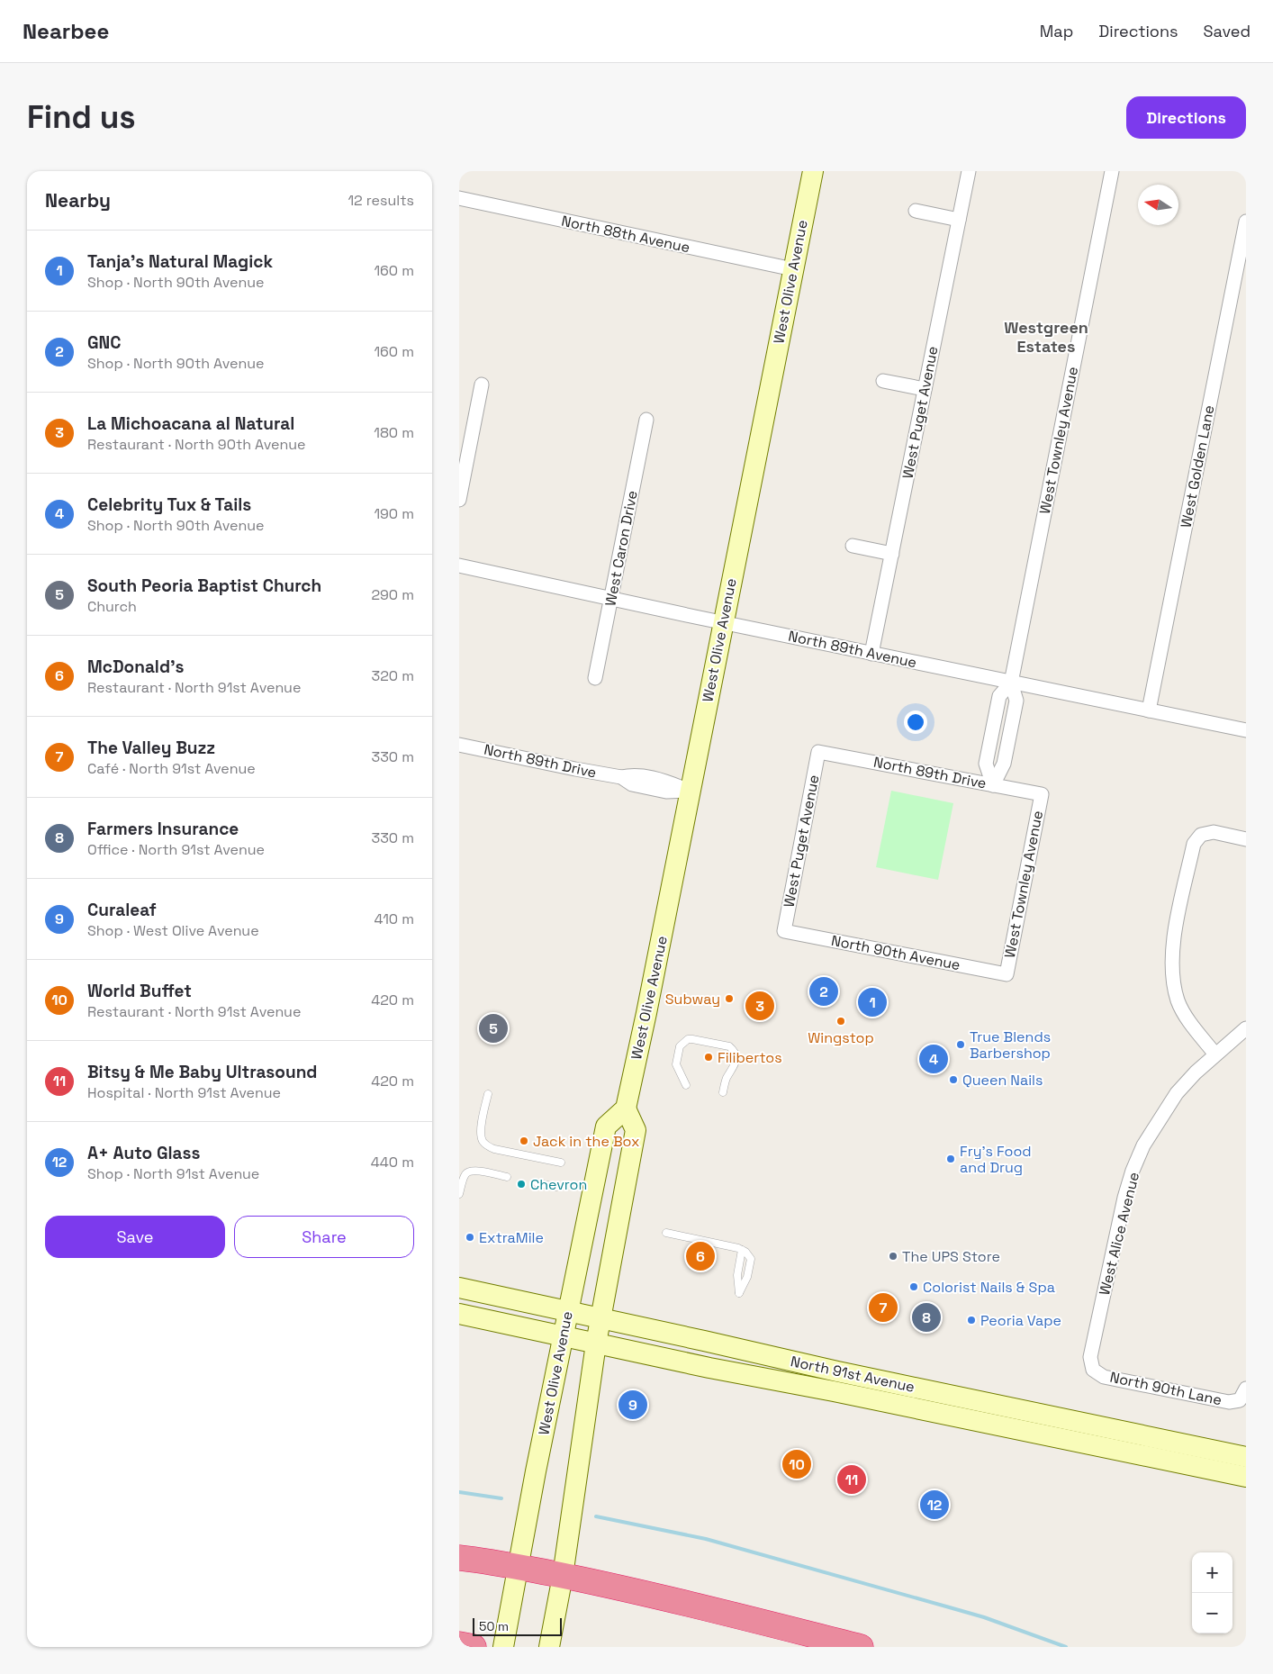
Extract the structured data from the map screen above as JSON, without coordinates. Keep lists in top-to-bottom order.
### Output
{
  "streets": {
    "main road": ["West Olive Avenue", "North 91st Avenue"],
    "street": [
      "North 88th Avenue",
      "West Puget Avenue",
      "West Townley Avenue",
      "West Golden Lane",
      "West Caron Drive",
      "North 89th Avenue",
      "North 89th Drive",
      "North 90th Avenue",
      "West Alice Avenue",
      "North 90th Lane"
    ]
  },
  "crossings": [
    ["North 88th Avenue", "West Olive Avenue"],
    ["West Olive Avenue", "North 89th Avenue"],
    ["West Olive Avenue", "North 89th Drive"],
    ["West Olive Avenue", "North 91st Avenue"],
    ["West Puget Avenue", "North 89th Avenue"],
    ["West Puget Avenue", "North 89th Drive"],
    ["West Puget Avenue", "North 90th Avenue"],
    ["West Townley Avenue", "North 89th Avenue"],
    ["West Townley Avenue", "North 89th Drive"],
    ["West Townley Avenue", "North 90th Avenue"],
    ["West Golden Lane", "North 89th Avenue"],
    ["West Caron Drive", "North 89th Avenue"],
    ["West Alice Avenue", "North 90th Lane"]
  ],
  "districts": ["Westgreen Estates"],
  "places": [
    "Subway",
    "Wingstop",
    "True Blends Barbershop",
    "Filibertos",
    "Queen Nails",
    "Jack in the Box",
    "Fry's Food and Drug",
    "Chevron",
    "ExtraMile",
    "The UPS Store",
    "Colorist Nails & Spa",
    "Peoria Vape"
  ],
  "scale_bar": "50 m",
  "north": "left",
  "page": {
    "header": "Nearbee",
    "nav": ["Map", "Directions", "Saved"],
    "buttons": [
      "Directions",
      ["Save", "Share"]
    ],
    "title": "Find us",
    "heading": ["Nearby", "12 results"],
    "list": [
      {
        "mark": "1",
        "name": "Tanja's Natural Magick",
        "note": "Shop · North 90th Avenue",
        "value": "160 m"
      },
      {
        "mark": "2",
        "name": "GNC",
        "note": "Shop · North 90th Avenue",
        "value": "160 m"
      },
      {
        "mark": "3",
        "name": "La Michoacana al Natural",
        "note": "Restaurant · North 90th Avenue",
        "value": "180 m"
      },
      {
        "mark": "4",
        "name": "Celebrity Tux & Tails",
        "note": "Shop · North 90th Avenue",
        "value": "190 m"
      },
      {
        "mark": "5",
        "name": "South Peoria Baptist Church",
        "note": "Church",
        "value": "290 m"
      },
      {
        "mark": "6",
        "name": "McDonald's",
        "note": "Restaurant · North 91st Avenue",
        "value": "320 m"
      },
      {
        "mark": "7",
        "name": "The Valley Buzz",
        "note": "Café · North 91st Avenue",
        "value": "330 m"
      },
      {
        "mark": "8",
        "name": "Farmers Insurance",
        "note": "Office · North 91st Avenue",
        "value": "330 m"
      },
      {
        "mark": "9",
        "name": "Curaleaf",
        "note": "Shop · West Olive Avenue",
        "value": "410 m"
      },
      {
        "mark": "10",
        "name": "World Buffet",
        "note": "Restaurant · North 91st Avenue",
        "value": "420 m"
      },
      {
        "mark": "11",
        "name": "Bitsy & Me Baby Ultrasound",
        "note": "Hospital · North 91st Avenue",
        "value": "420 m"
      },
      {
        "mark": "12",
        "name": "A+ Auto Glass",
        "note": "Shop · North 91st Avenue",
        "value": "440 m"
      }
    ],
    "pins": [
      "2",
      "1",
      "3",
      "5",
      "4",
      "6",
      "7",
      "8",
      "9",
      "10",
      "11",
      "12"
    ],
    "map_buttons": ["+", "−"],
    "scale": "50 m"
  }
}
